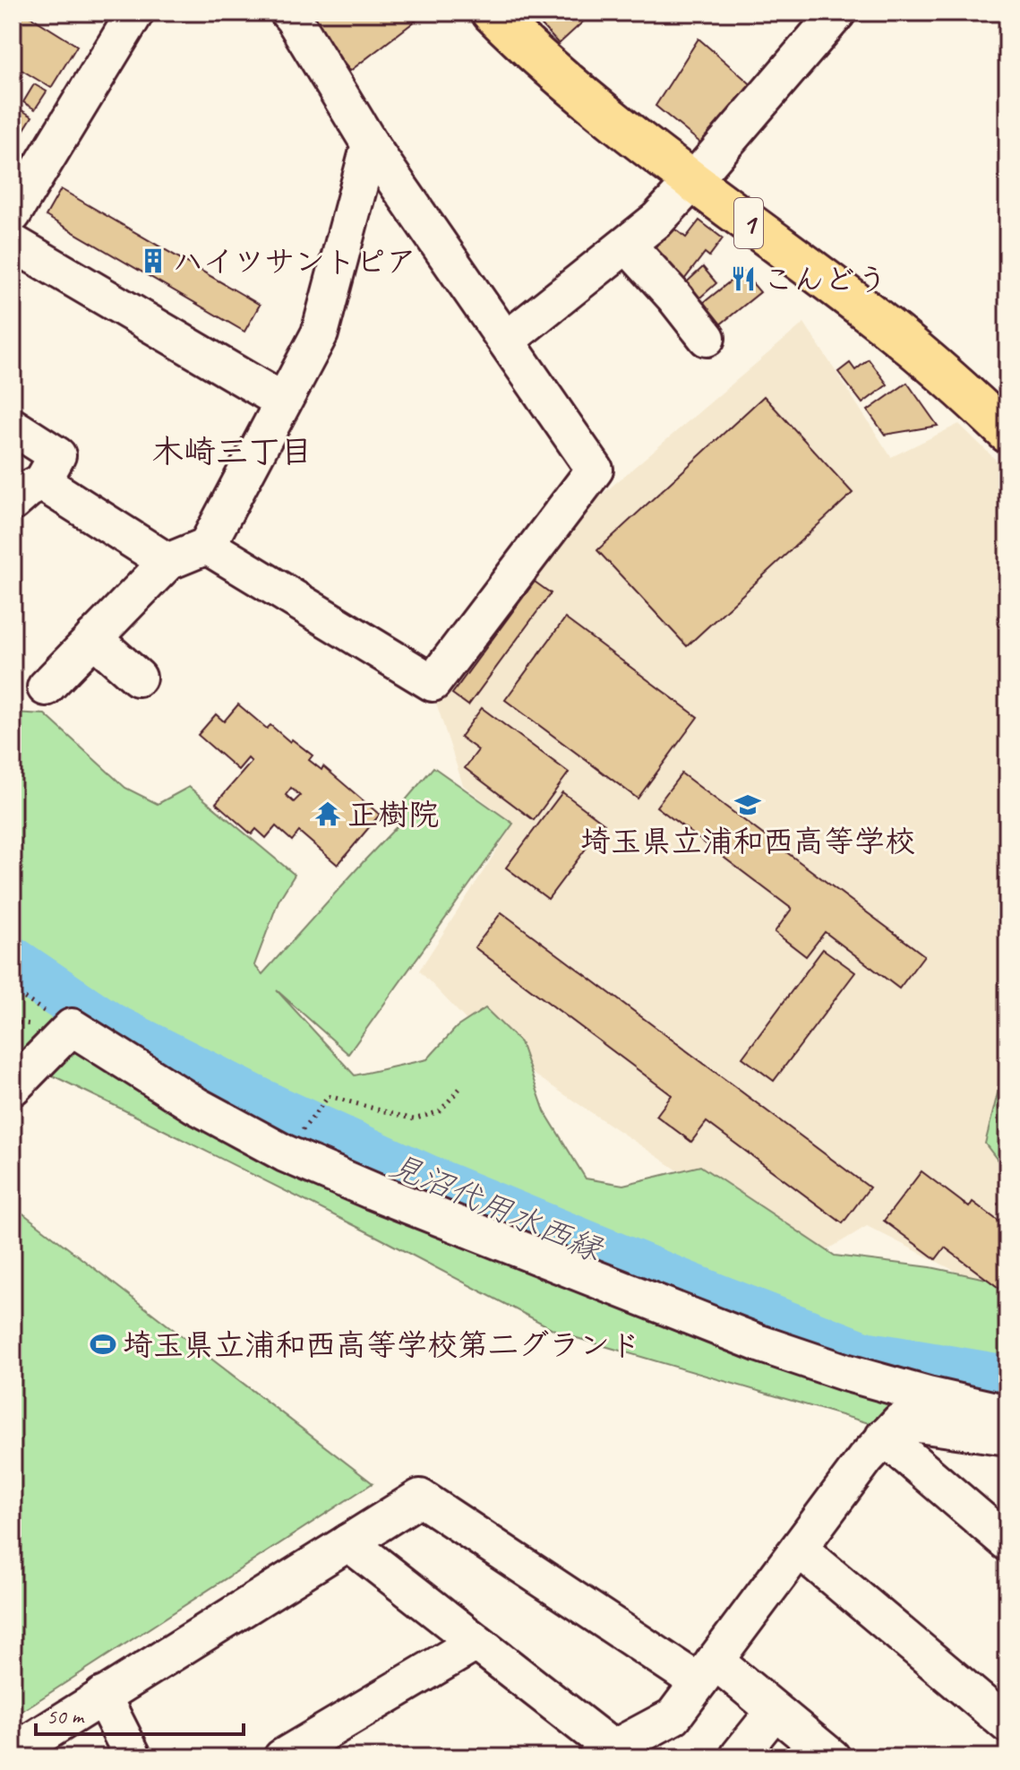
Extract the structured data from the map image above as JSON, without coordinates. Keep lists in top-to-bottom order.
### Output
{
  "streets": {
    "main road": ["1"]
  },
  "districts": ["木崎三丁目"],
  "water": ["見沼代用水西縁"],
  "places": {
    "building": ["ハイツサントピア"],
    "restaurant": ["こんどう"],
    "school or university": ["埼玉県立浦和西高等学校"],
    "temple": ["正樹院"],
    "sports": ["埼玉県立浦和西高等学校第二グランド"]
  },
  "scale_bar": "50 m"
}
